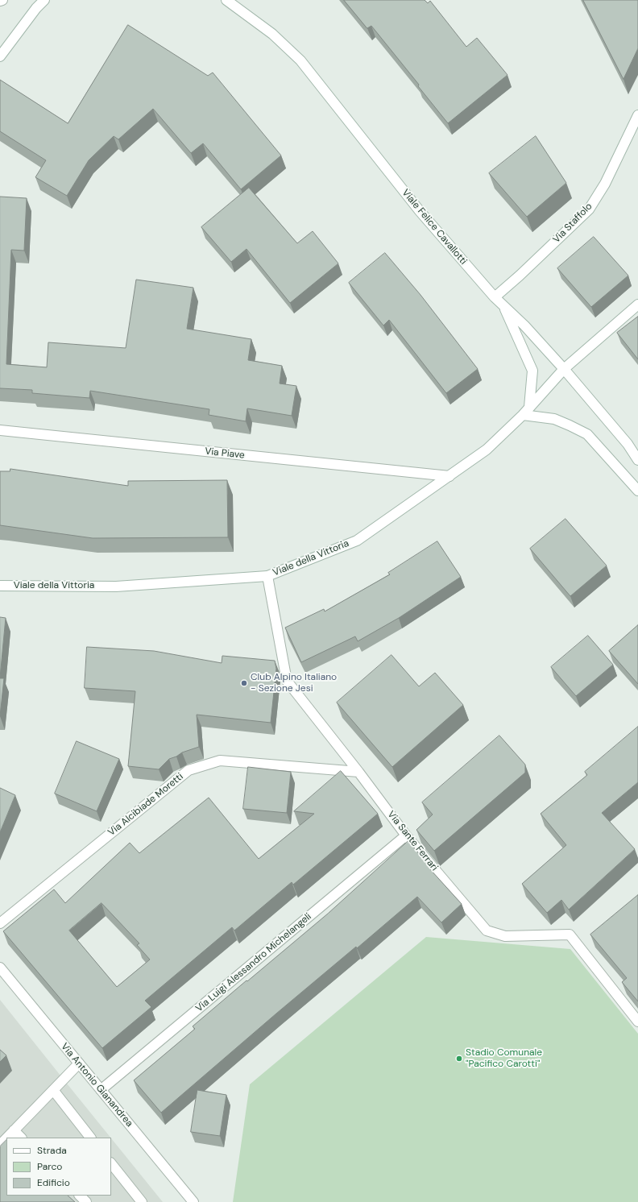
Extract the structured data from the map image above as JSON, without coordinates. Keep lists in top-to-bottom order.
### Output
{
  "streets": {
    "street": [
      "Via Staffolo",
      "Viale Felice Cavallotti",
      "Via Piave",
      "Viale della Vittoria",
      "Via Alcibiade Moretti",
      "Via Sante Ferrari",
      "Via Luigi Alessandro Michelangeli",
      "Via Antonio Gianandrea"
    ]
  },
  "crossings": [
    ["Via Staffolo", "Viale Felice Cavallotti"],
    ["Viale Felice Cavallotti", "Viale della Vittoria"],
    ["Via Piave", "Viale della Vittoria"],
    ["Viale della Vittoria", "Via Sante Ferrari"],
    ["Via Alcibiade Moretti", "Via Sante Ferrari"],
    ["Via Sante Ferrari", "Via Luigi Alessandro Michelangeli"],
    ["Via Luigi Alessandro Michelangeli", "Via Antonio Gianandrea"]
  ],
  "places": ["Club Alpino Italiano - Sezione Jesi", "Stadio Comunale \"Pacifico Carotti\""],
  "legend": ["Strada", "Parco", "Edificio"]
}
